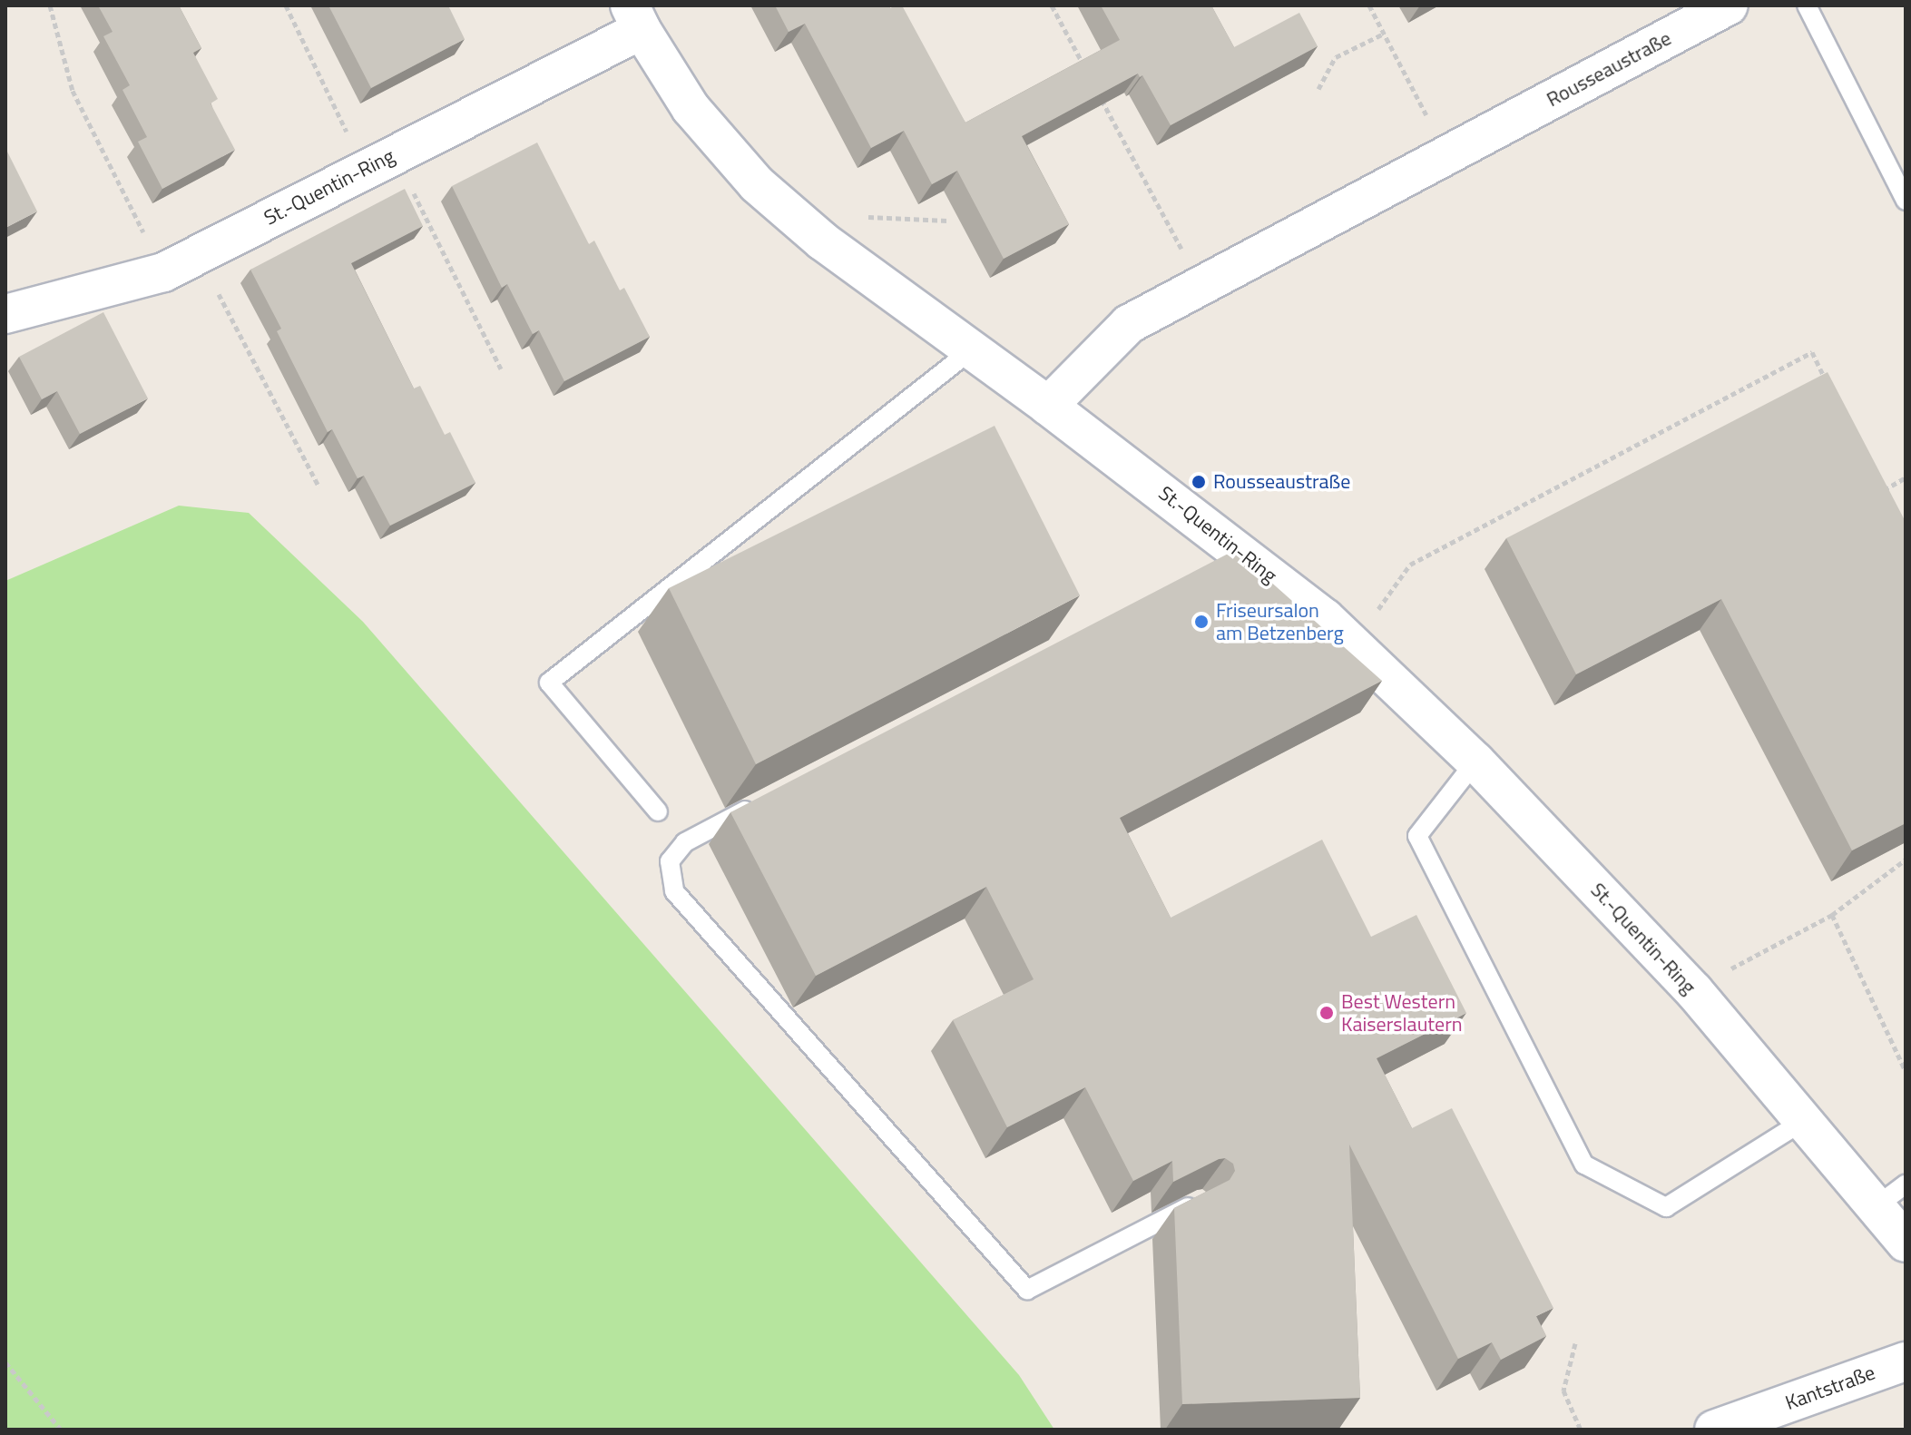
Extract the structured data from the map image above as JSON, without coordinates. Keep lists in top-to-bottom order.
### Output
{
  "streets": {
    "street": ["Rousseaustraße", "St.-Quentin-Ring", "Kantstraße"]
  },
  "crossings": [
    ["Rousseaustraße", "St.-Quentin-Ring"]
  ],
  "places": ["Rousseaustraße", "Friseursalon am Betzenberg", "Best Western Kaiserslautern"]
}
